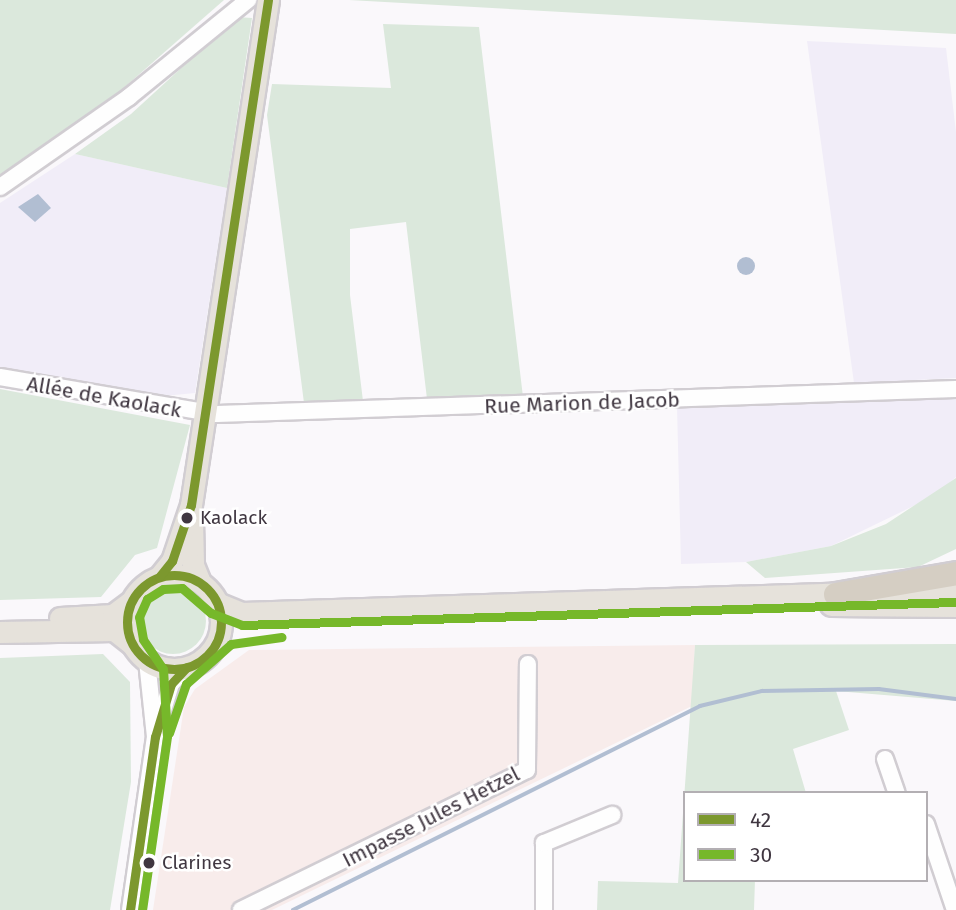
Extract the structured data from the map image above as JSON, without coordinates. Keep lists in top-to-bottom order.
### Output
{
  "streets": {
    "street": ["Allée de Kaolack", "Rue Marion de Jacob", "Impasse Jules Hetzel"]
  },
  "crossings": [
    ["Allée de Kaolack", "Rue Marion de Jacob"]
  ],
  "places": ["Kaolack", "Clarines"],
  "lines": ["transit line 42", "transit line 30"],
  "legend": ["42", "30"]
}
